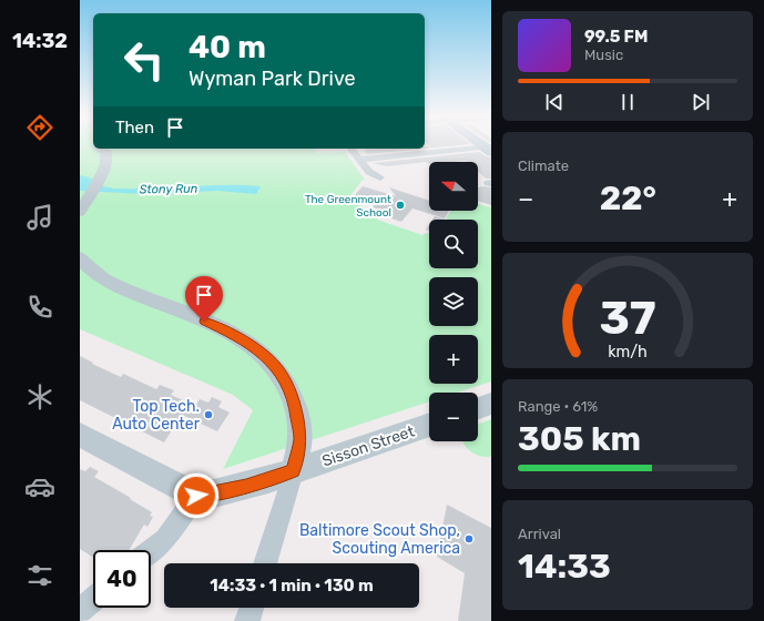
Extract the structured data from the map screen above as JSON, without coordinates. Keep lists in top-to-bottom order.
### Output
{
  "streets": {
    "street": ["Sisson Street"]
  },
  "water": ["Stony Run"],
  "places": ["The Greenmount School", "Top Tech. Auto Center", "Baltimore Scout Shop, Scouting America"],
  "north": "left",
  "page": {
    "tabs": "14:32",
    "turn": ["40 m", "Wyman Park Drive"],
    "song": ["99.5 FM", "Music"],
    "then": "Then",
    "tile": [
      "Climate",
      ["Range · 61%", "305 km"],
      ["Arrival", "14:33"]
    ],
    "map_buttons": ["+", "−"],
    "heat": ["−", "22°", "+"],
    "limit": "40",
    "trip": "14:33 · 1 min · 130 m",
    "gauge": ["37", "km/h"]
  }
}
